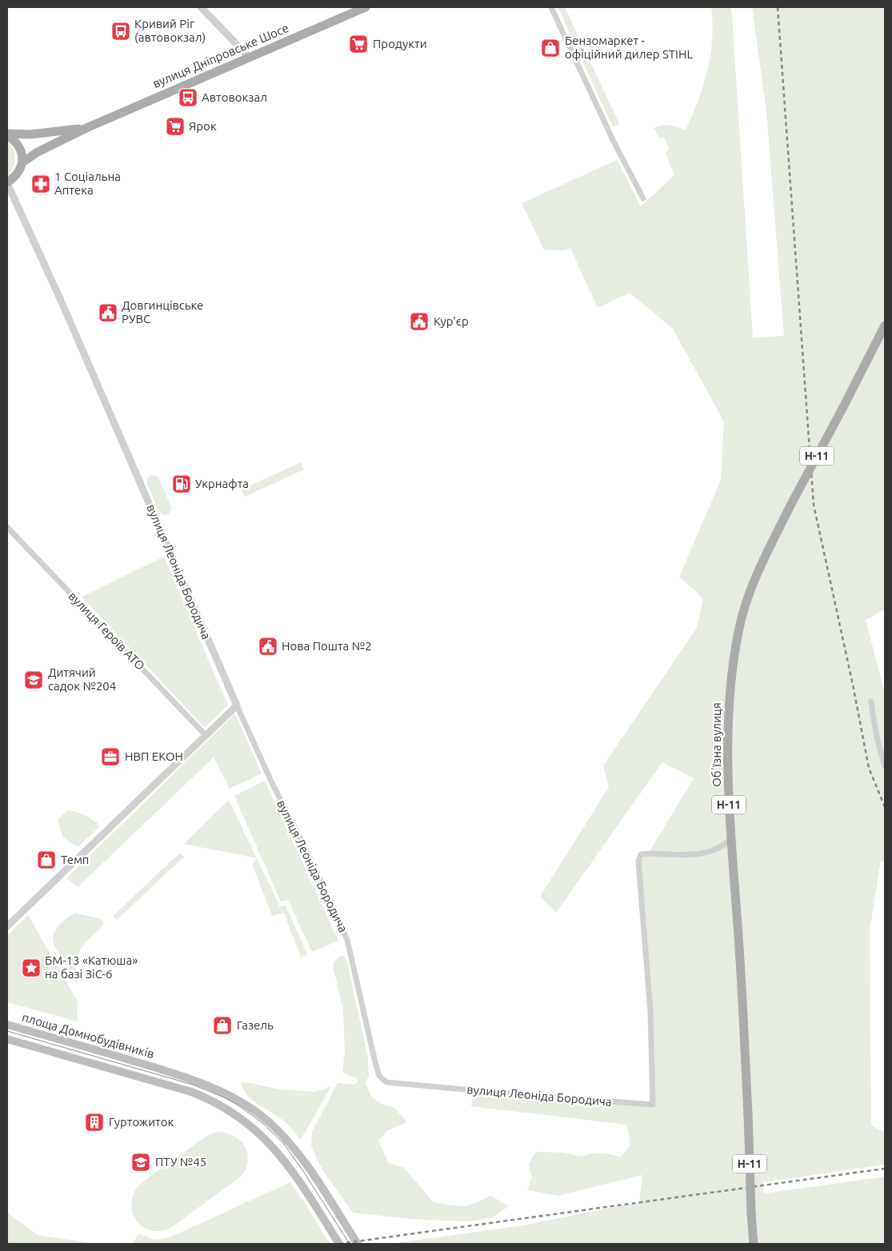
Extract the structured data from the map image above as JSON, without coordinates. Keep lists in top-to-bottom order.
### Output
{
  "streets": {
    "main road": [
      "вулиця Дніпровське Шосе",
      "Н-11",
      "Обʼїзна вулиця",
      "площа Домнобудівників"
    ],
    "street": ["вулиця Леоніда Бородича", "вулиця Героїв АТО"]
  },
  "crossings": [
    ["вулиця Леоніда Бородича", "Обʼїзна вулиця"]
  ],
  "places": {
    "bus stop": ["Кривий Ріг (автовокзал)", "Автовокзал"],
    "supermarket": ["Продукти", "Ярок"],
    "shop": ["Бензомаркет - офіційний дилер STIHL", "Темп", "Газель"],
    "pharmacy": ["1 Соціальна Аптека"],
    "public building": ["Довгинцівське РУВС", "Кур'єр", "Нова Пошта №2"],
    "fuel station": ["Укрнафта"],
    "school or university": ["Дитячий садок №204", "ПТУ №45"],
    "office": ["НВП ЕКОН"],
    "place": ["БМ-13 «Катюша» на базі ЗіС-6"],
    "building": ["Гуртожиток"]
  }
}
